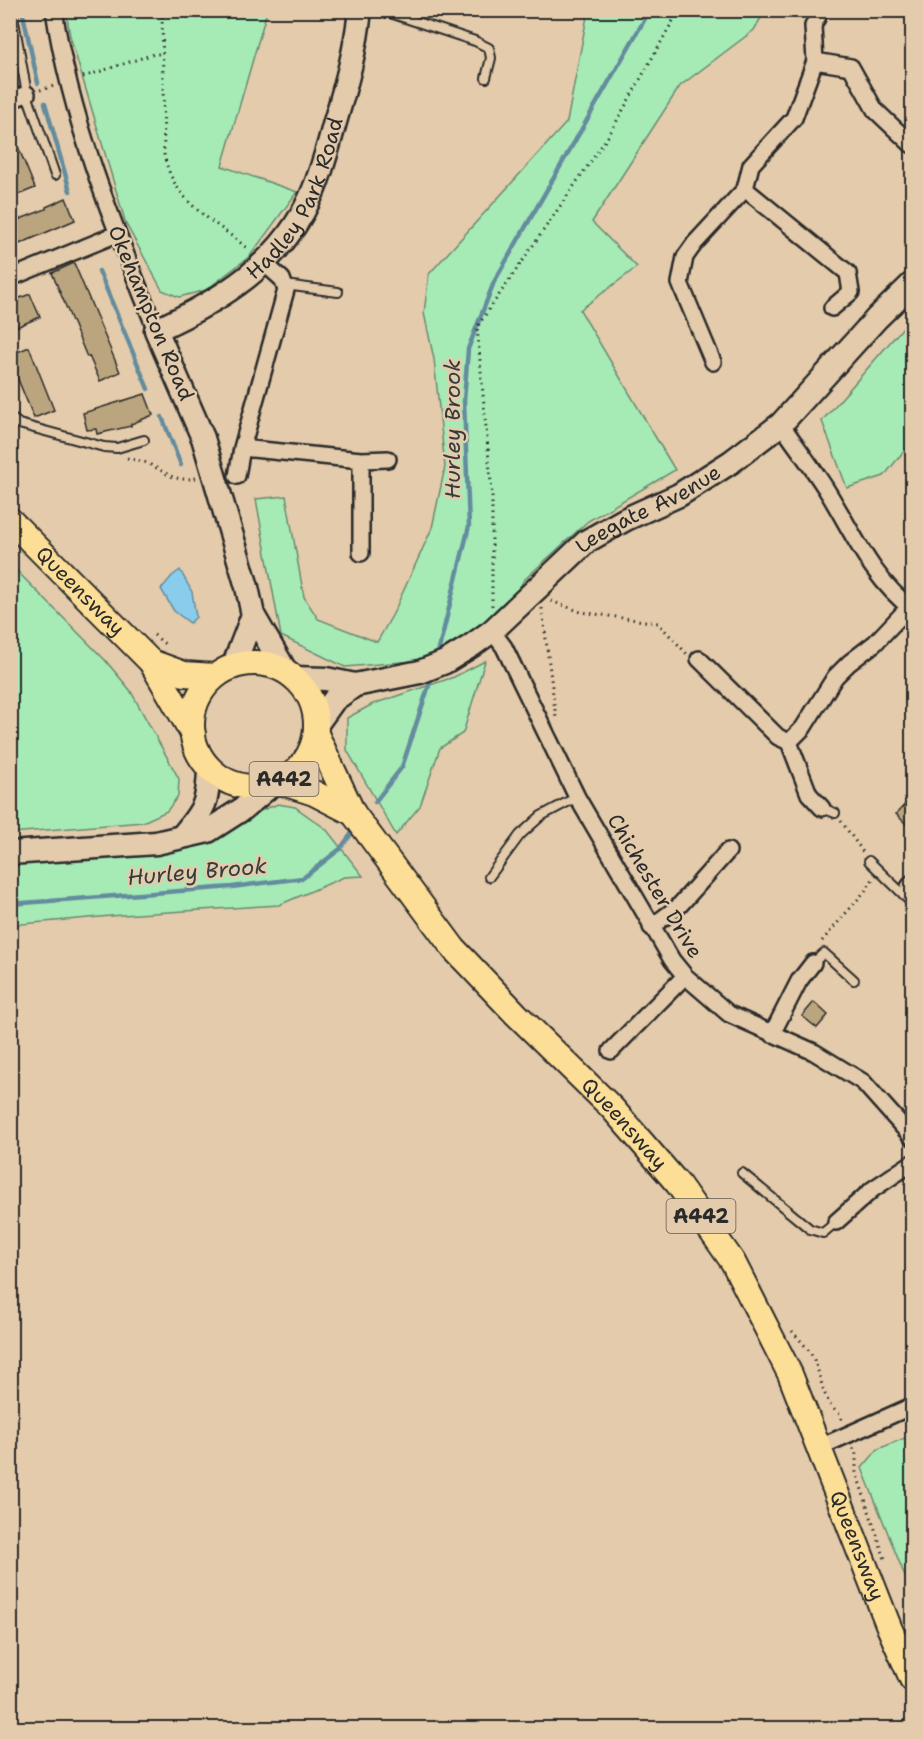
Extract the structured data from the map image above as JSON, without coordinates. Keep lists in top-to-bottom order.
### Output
{
  "streets": {
    "main road": ["Queensway", "A442"],
    "street": [
      "Hadley Park Road",
      "Okehampton Road",
      "Leegate Avenue",
      "Chichester Drive"
    ]
  },
  "crossings": [
    ["Hadley Park Road", "Okehampton Road"],
    ["Okehampton Road", "Leegate Avenue"],
    ["Okehampton Road", "A442"],
    ["Leegate Avenue", "A442"],
    ["Leegate Avenue", "Chichester Drive"],
    ["Queensway", "A442"]
  ],
  "water": ["Hurley Brook"]
}
